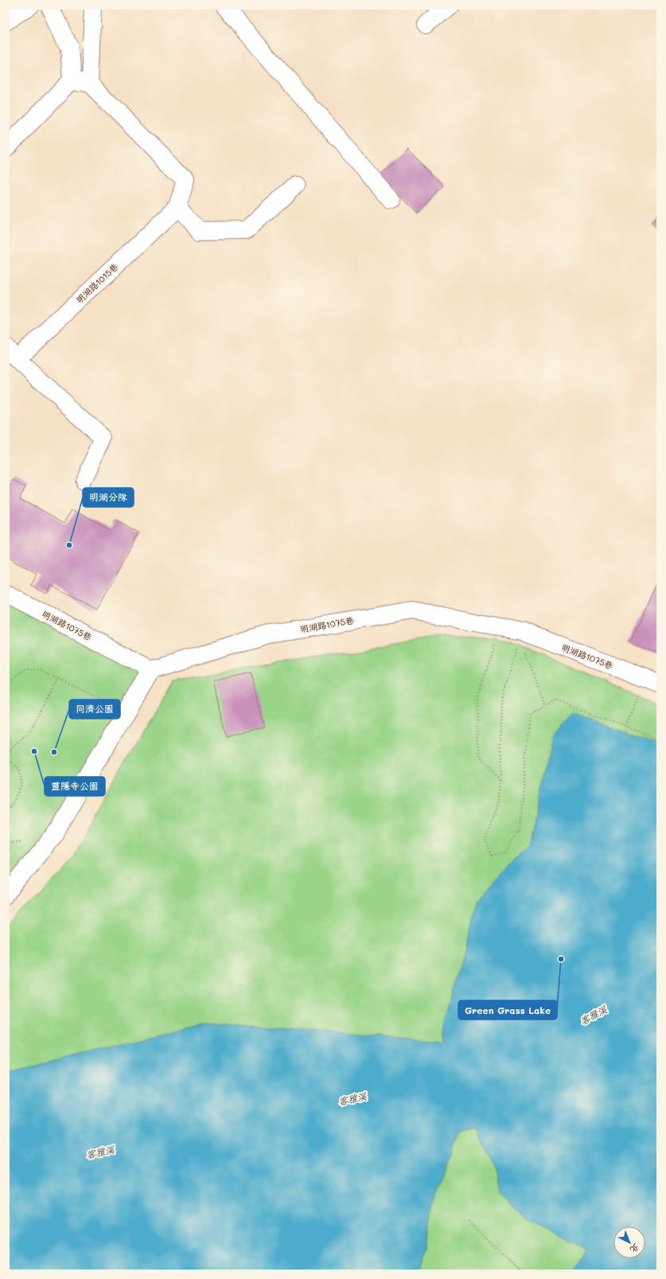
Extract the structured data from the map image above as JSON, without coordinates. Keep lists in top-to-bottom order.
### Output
{
  "streets": {
    "street": ["明湖路1015巷", "明湖路1075巷"]
  },
  "water": ["客雅溪"],
  "places": [
    "明湖分隊",
    "靈隱寺公園",
    "同濟公園",
    "Green Grass Lake"
  ],
  "north": "bottom right"
}
